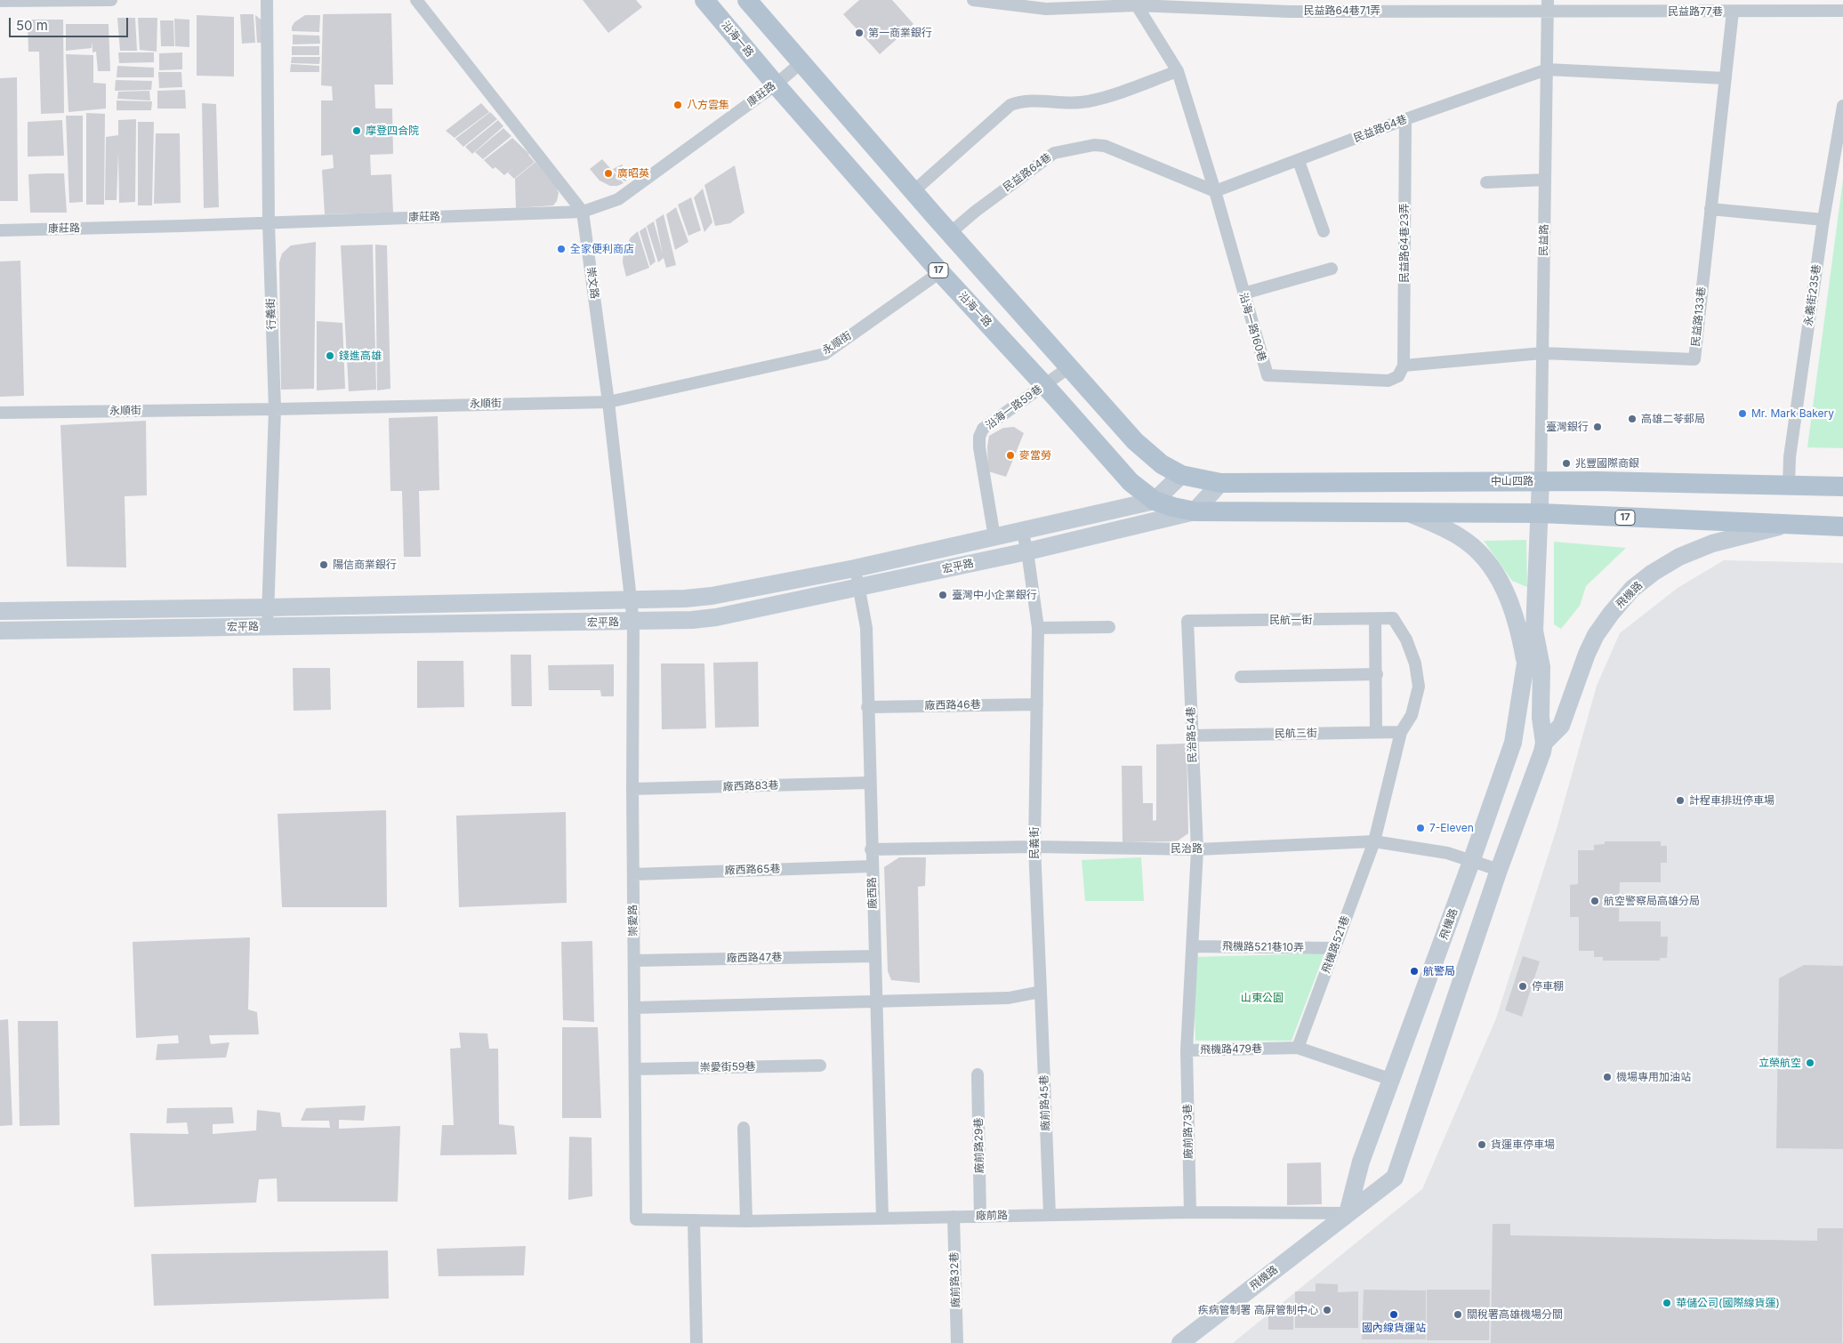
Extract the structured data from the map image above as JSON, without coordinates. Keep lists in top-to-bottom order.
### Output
{
  "streets": {
    "main road": ["沿海一路", "17", "中山四路"],
    "street": [
      "民益路64巷71弄",
      "民益路77巷",
      "康莊路",
      "民益路64巷",
      "民益路",
      "民益路64巷23弄",
      "崇文路",
      "永義街235巷",
      "行義街",
      "民益路133巷",
      "沿海一路160巷",
      "永順街",
      "沿海一路59巷",
      "宏平路",
      "飛機路",
      "民航一街",
      "廠西路46巷",
      "民航三街",
      "民治路54巷",
      "廠西路83巷",
      "民義街",
      "民治路",
      "廠西路65巷",
      "廠西路",
      "崇愛路",
      "飛機路521巷",
      "飛機路521巷10弄",
      "廠西路47巷",
      "飛機路479巷",
      "崇愛街59巷",
      "廠前路45巷",
      "廠前路73巷",
      "廠前路29巷",
      "廠前路",
      "廠前路32巷"
    ]
  },
  "crossings": [
    ["民益路64巷71弄", "民益路77巷"],
    ["民益路64巷71弄", "民益路"],
    ["民益路77巷", "民益路"],
    ["民益路77巷", "民益路133巷"],
    ["沿海一路", "康莊路"],
    ["沿海一路", "17"],
    ["沿海一路", "永順街"],
    ["沿海一路", "沿海一路59巷"],
    ["沿海一路", "宏平路"],
    ["康莊路", "崇文路"],
    ["康莊路", "行義街"],
    ["民益路64巷", "民益路"],
    ["民益路64巷", "民益路64巷23弄"],
    ["民益路64巷", "沿海一路160巷"],
    ["民益路", "民益路133巷"],
    ["民益路", "中山四路"],
    ["民益路", "飛機路"],
    ["民益路64巷23弄", "民益路133巷"],
    ["民益路64巷23弄", "沿海一路160巷"],
    ["17", "宏平路"],
    ["17", "飛機路"],
    ["崇文路", "永順街"],
    ["崇文路", "宏平路"],
    ["崇文路", "崇愛路"],
    ["永義街235巷", "中山四路"],
    ["行義街", "永順街"],
    ["行義街", "宏平路"],
    ["民益路133巷", "沿海一路160巷"],
    ["沿海一路59巷", "宏平路"],
    ["中山四路", "飛機路"],
    ["宏平路", "民義街"],
    ["宏平路", "廠西路"],
    ["宏平路", "崇愛路"],
    ["飛機路", "民治路"],
    ["飛機路", "飛機路479巷"],
    ["飛機路", "廠前路"],
    ["民航一街", "民航三街"],
    ["民航一街", "民治路54巷"],
    ["廠西路46巷", "民義街"],
    ["廠西路46巷", "廠西路"],
    ["民航三街", "民治路54巷"],
    ["民治路54巷", "民治路"],
    ["民治路54巷", "飛機路479巷"],
    ["廠西路83巷", "廠西路"],
    ["廠西路83巷", "崇愛路"],
    ["民義街", "民治路"],
    ["民義街", "廠前路45巷"],
    ["民治路", "廠西路"],
    ["民治路", "飛機路521巷"],
    ["民治路", "飛機路479巷"],
    ["廠西路65巷", "廠西路"],
    ["廠西路65巷", "崇愛路"],
    ["廠西路", "廠西路47巷"],
    ["廠西路", "廠前路"],
    ["崇愛路", "廠西路47巷"],
    ["崇愛路", "崇愛街59巷"],
    ["崇愛路", "廠前路"],
    ["飛機路521巷", "飛機路521巷10弄"],
    ["飛機路521巷", "飛機路479巷"],
    ["飛機路521巷10弄", "飛機路479巷"],
    ["飛機路479巷", "廠前路73巷"],
    ["廠前路45巷", "廠前路"],
    ["廠前路73巷", "廠前路"],
    ["廠前路29巷", "廠前路"],
    ["廠前路", "廠前路32巷"]
  ],
  "parks": ["山東公園"],
  "places": [
    "第一商業銀行",
    "八方雲集",
    "摩登四合院",
    "廣昭英",
    "全家便利商店",
    "錢進高雄",
    "Mr. Mark Bakery",
    "高雄二苓郵局",
    "臺灣銀行",
    "麥當勞",
    "兆豐國際商銀",
    "陽信商業銀行",
    "臺灣中小企業銀行",
    "計程車排班停車場",
    "7-Eleven",
    "航空警察局高雄分局",
    "航警局",
    "停車棚",
    "立榮航空",
    "機場專用加油站",
    "貨運車停車場",
    "華儲公司(國際線貨運)",
    "疾病管制署 高屏管制中心",
    "國內線貨運站",
    "關稅署高雄機場分關"
  ],
  "scale_bar": "50 m"
}
